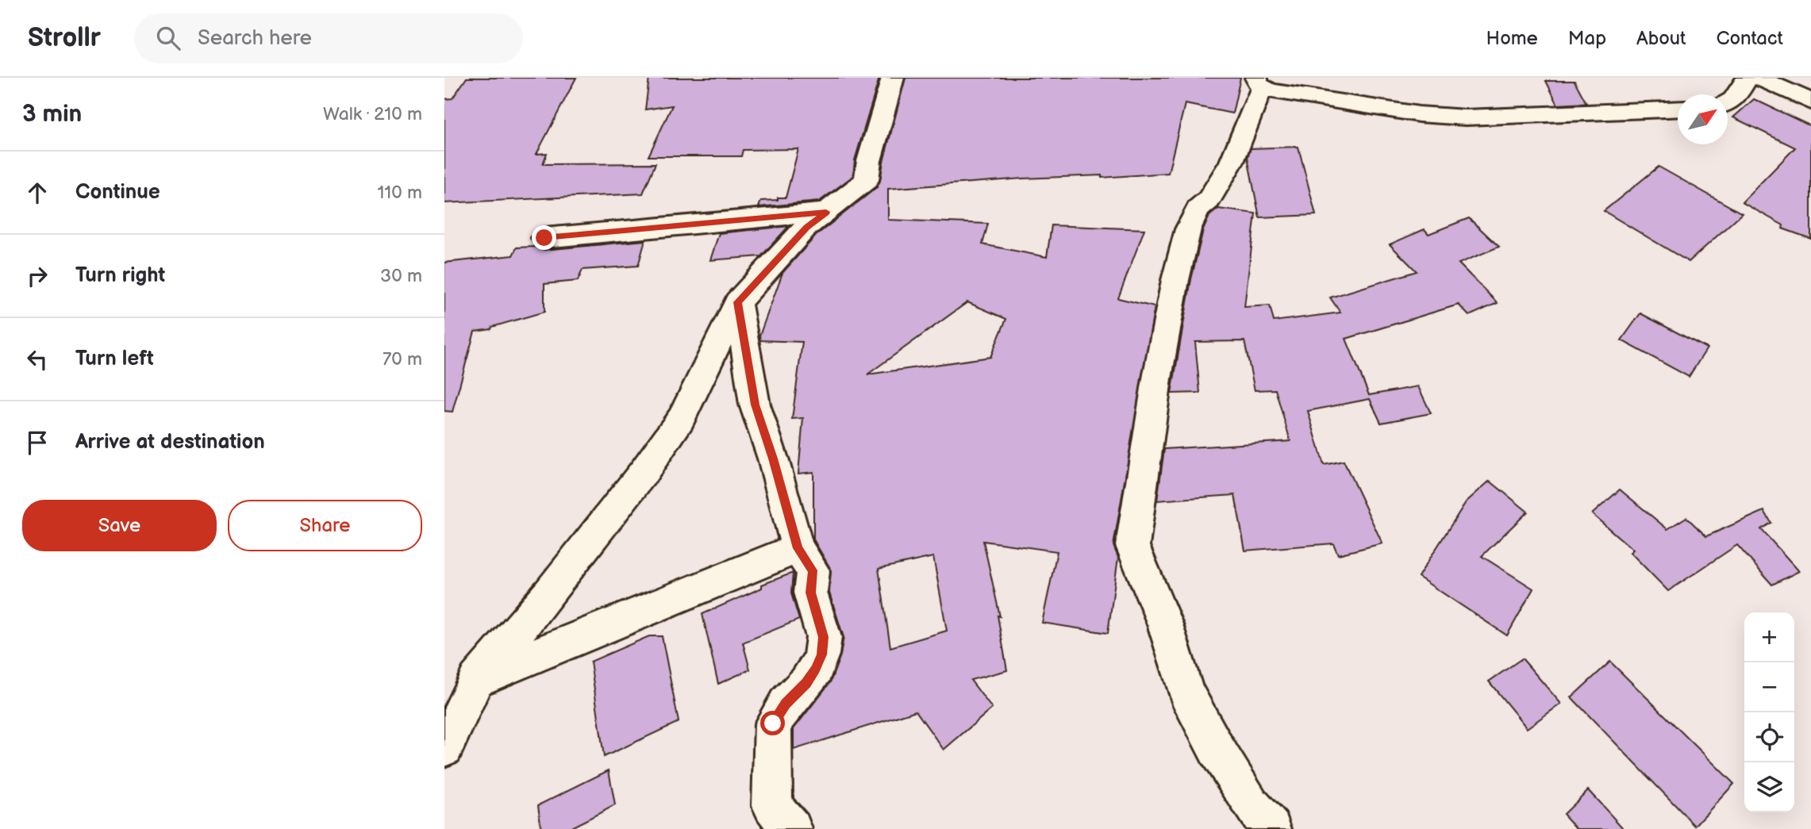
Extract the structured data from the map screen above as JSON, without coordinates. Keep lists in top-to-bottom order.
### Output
{
  "north": "top right",
  "page": {
    "header": "Strollr",
    "search": "Search here",
    "nav": [
      "Home",
      "Map",
      "About",
      "Contact"
    ],
    "heading": ["3 min", "Walk · 210 m"],
    "list": [
      ["Continue", "110 m"],
      ["Turn right", "30 m"],
      ["Turn left", "70 m"],
      "Arrive at destination"
    ],
    "buttons": ["Save", "Share"],
    "map_buttons": ["+", "−"]
  }
}
